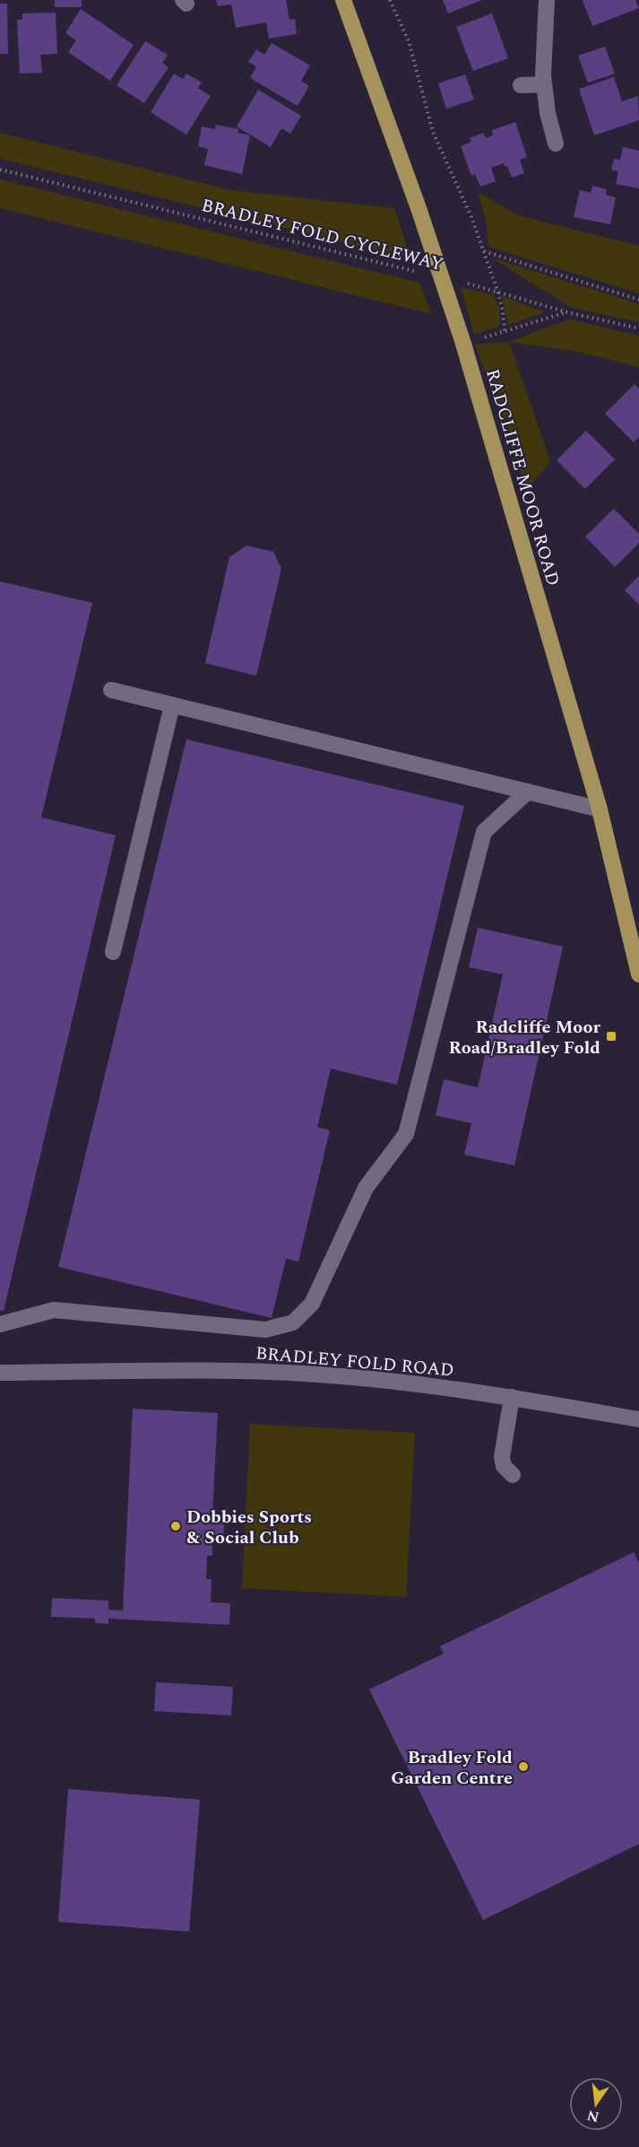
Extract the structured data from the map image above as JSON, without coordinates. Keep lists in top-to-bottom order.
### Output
{
  "streets": {
    "main road": ["RADCLIFFE MOOR ROAD"],
    "street": ["BRADLEY FOLD ROAD"],
    "path": ["BRADLEY FOLD CYCLEWAY"]
  },
  "places": {
    "transit": ["Radcliffe Moor Road/Bradley Fold"],
    "other": ["Dobbies Sports & Social Club", "Bradley Fold Garden Centre"]
  },
  "north": "bottom"
}
